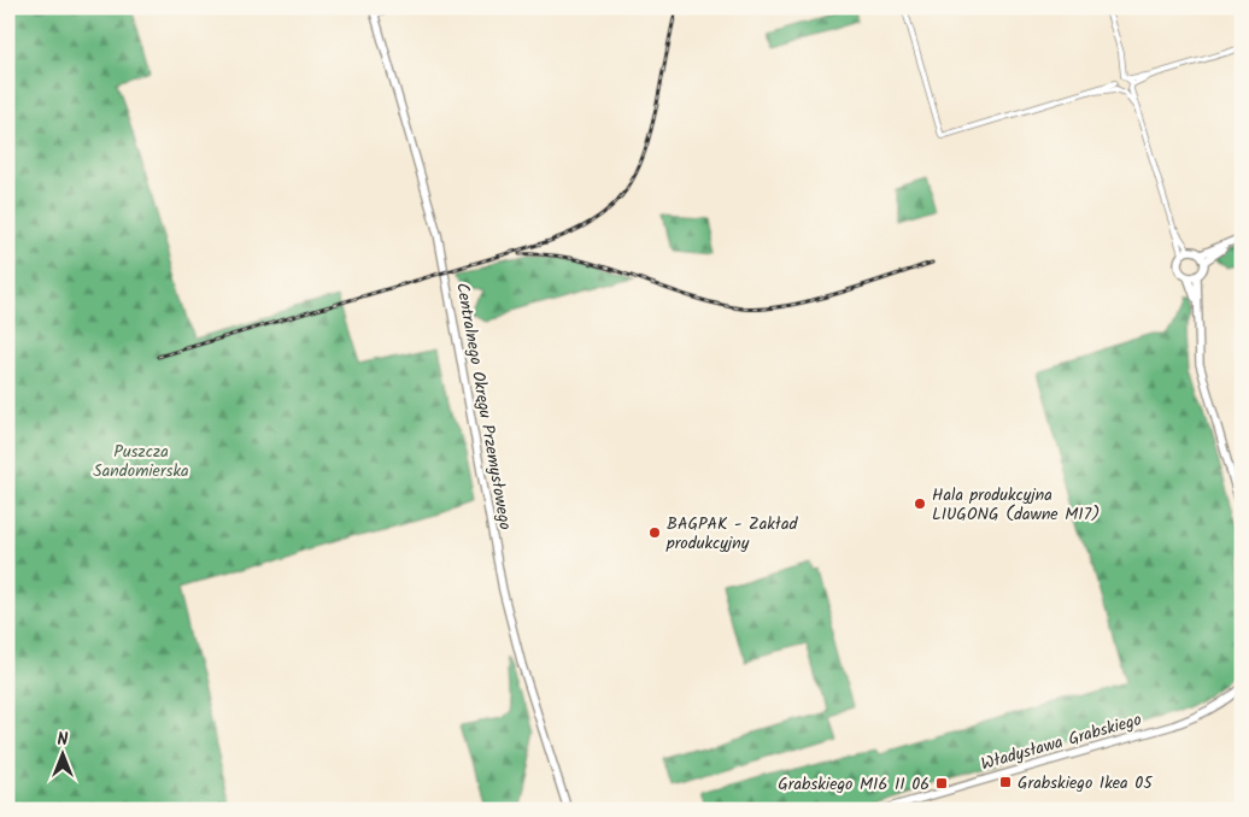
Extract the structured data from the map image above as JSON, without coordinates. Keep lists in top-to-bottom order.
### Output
{
  "streets": {
    "street": ["Centralnego Okręgu Przemysłowego", "Władysława Grabskiego"]
  },
  "parks": ["Puszcza Sandomierska"],
  "places": {
    "other": ["Hala produkcyjna LIUGONG (dawne M17)", "BAGPAK - Zakład produkcyjny"],
    "transit": ["Grabskiego Ikea 05", "Grabskiego M16 II 06"]
  },
  "north": "top"
}
